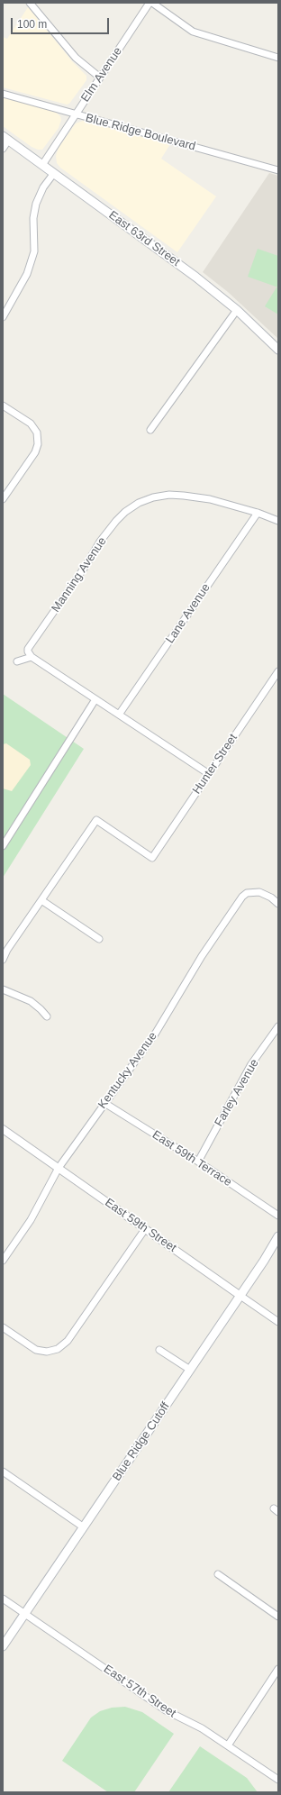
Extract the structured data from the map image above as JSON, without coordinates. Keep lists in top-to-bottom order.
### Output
{
  "streets": {
    "main road": ["East 63rd Street", "Blue Ridge Cutoff"],
    "street": [
      "Elm Avenue",
      "Blue Ridge Boulevard",
      "Manning Avenue",
      "Lane Avenue",
      "Hunter Street",
      "Kentucky Avenue",
      "Farley Avenue",
      "East 59th Terrace",
      "East 59th Street",
      "East 57th Street"
    ]
  },
  "crossings": [
    ["Elm Avenue", "Blue Ridge Boulevard"],
    ["Elm Avenue", "East 63rd Street"],
    ["Manning Avenue", "Lane Avenue"],
    ["Kentucky Avenue", "East 59th Terrace"],
    ["Kentucky Avenue", "East 59th Street"],
    ["Farley Avenue", "East 59th Terrace"],
    ["East 59th Street", "Blue Ridge Cutoff"],
    ["Blue Ridge Cutoff", "East 57th Street"]
  ],
  "scale_bar": "100 m"
}
